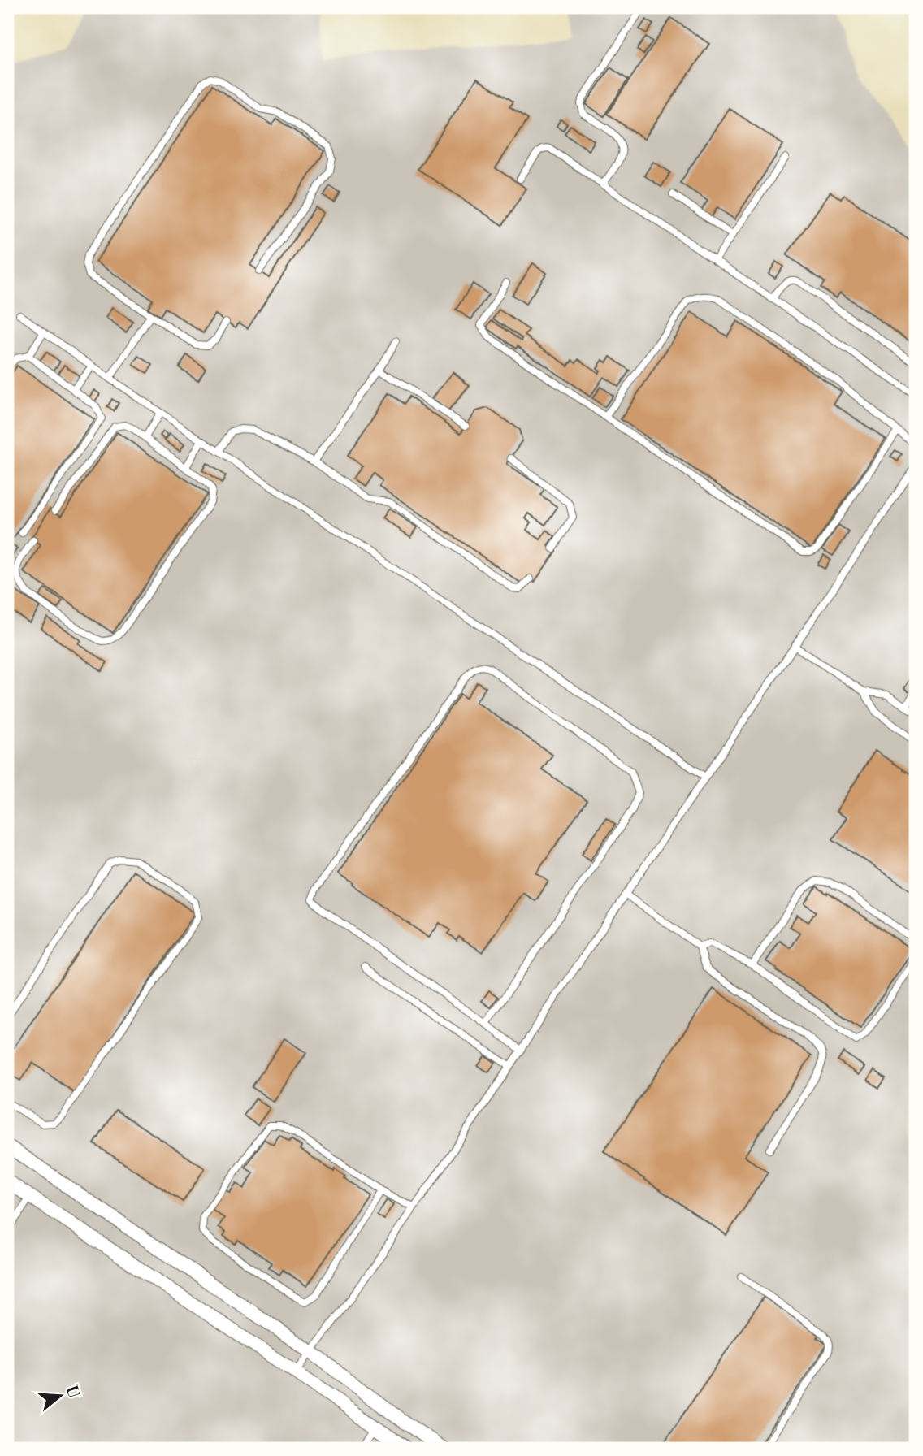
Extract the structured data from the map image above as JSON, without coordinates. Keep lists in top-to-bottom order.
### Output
{
  "north": "right"
}
